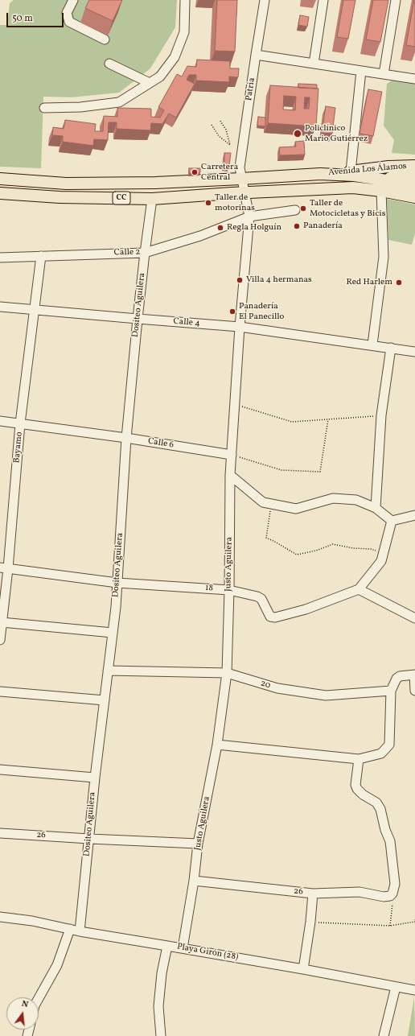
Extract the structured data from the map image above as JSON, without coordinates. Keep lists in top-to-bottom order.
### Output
{
  "streets": {
    "main road": ["Avenida Los Álamos", "CC"],
    "street": [
      "Patria",
      "Calle 2",
      "Dositeo Aguilera",
      "Calle 4",
      "Calle 6",
      "Bayamo",
      "Justo Aguilera",
      "18",
      "20",
      "26",
      "Playa Girón (28)"
    ]
  },
  "crossings": [
    ["Patria", "CC"],
    ["Patria", "Justo Aguilera"],
    ["Avenida Los Álamos", "CC"],
    ["CC", "Dositeo Aguilera"],
    ["CC", "Justo Aguilera"],
    ["Calle 2", "Dositeo Aguilera"],
    ["Calle 2", "Bayamo"],
    ["Calle 2", "Justo Aguilera"],
    ["Dositeo Aguilera", "Calle 4"],
    ["Dositeo Aguilera", "Calle 6"],
    ["Dositeo Aguilera", "18"],
    ["Dositeo Aguilera", "20"],
    ["Dositeo Aguilera", "26"],
    ["Dositeo Aguilera", "Playa Girón (28)"],
    ["Calle 4", "Bayamo"],
    ["Calle 4", "Justo Aguilera"],
    ["Calle 6", "Bayamo"],
    ["Calle 6", "Justo Aguilera"],
    ["Bayamo", "18"],
    ["Justo Aguilera", "18"],
    ["Justo Aguilera", "20"],
    ["Justo Aguilera", "26"],
    ["Justo Aguilera", "Playa Girón (28)"]
  ],
  "places": [
    "Policlínico Mario Gutiérrez",
    "Carretera Central",
    "Taller de motorinas",
    "Taller de Motocicletas y Bicis",
    "Panadería",
    "Regla Holguín",
    "Villa 4 hermanas",
    "Red Harlem",
    "Panadería El Panecillo"
  ],
  "scale_bar": "50 m",
  "north": "top"
}
